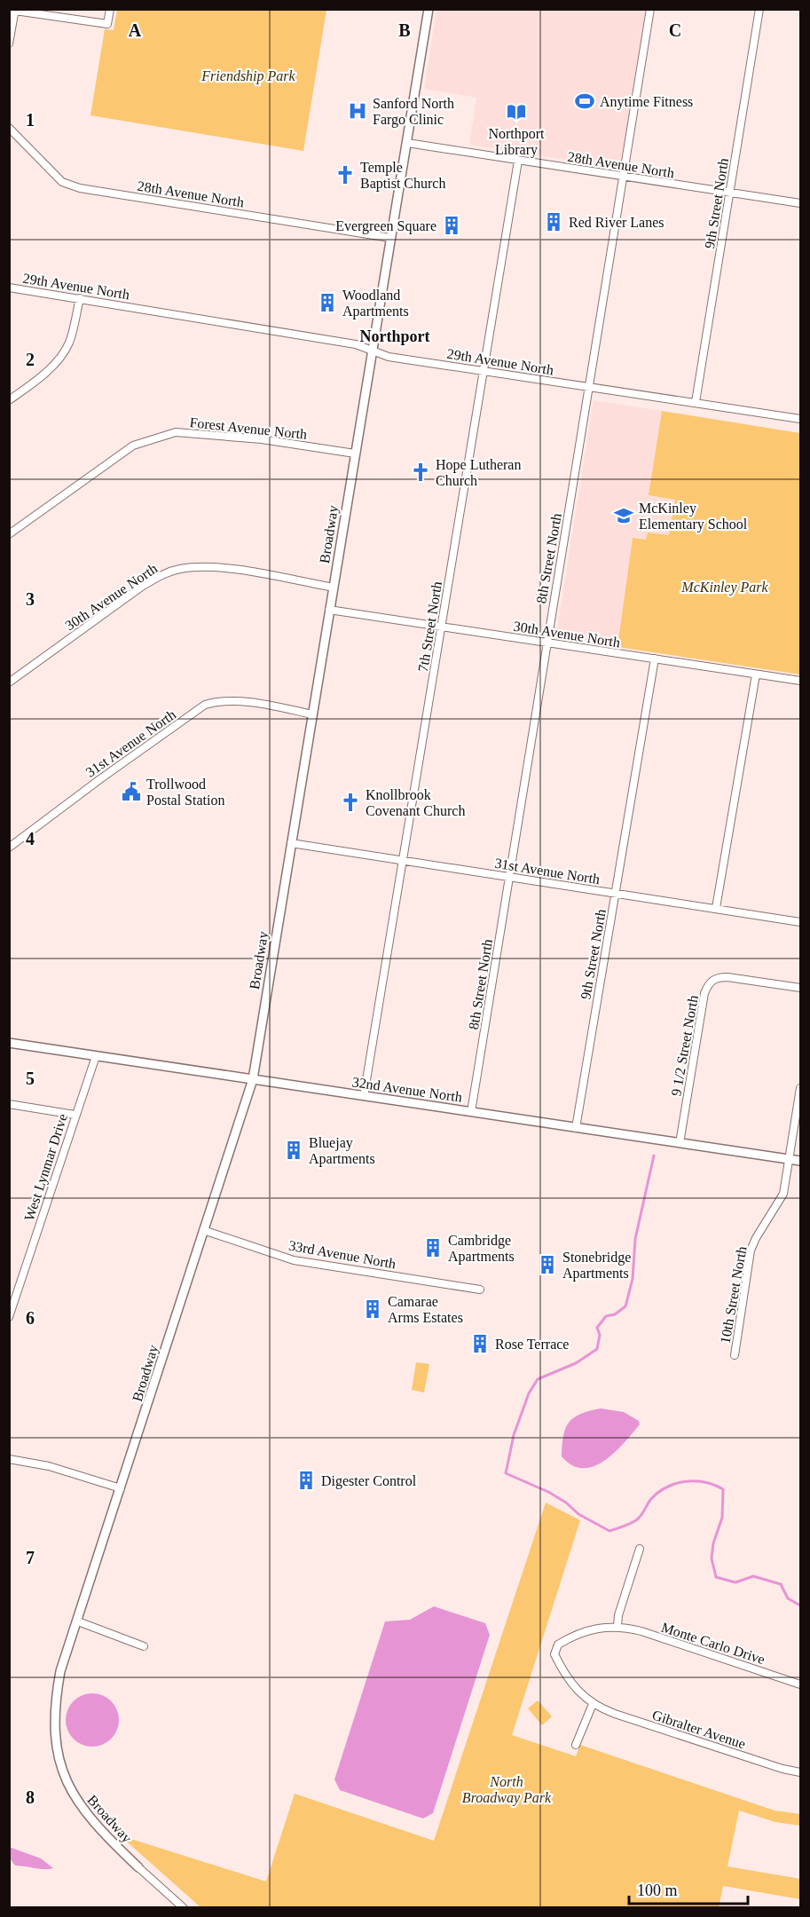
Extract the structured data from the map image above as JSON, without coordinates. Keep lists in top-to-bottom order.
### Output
{
  "streets": {
    "street": [
      "28th Avenue North",
      "9th Street North",
      "29th Avenue North",
      "Forest Avenue North",
      "Broadway",
      "8th Street North",
      "30th Avenue North",
      "7th Street North",
      "31st Avenue North",
      "9 1/2 Street North",
      "32nd Avenue North",
      "West Lynmar Drive",
      "33rd Avenue North",
      "10th Street North",
      "Monte Carlo Drive",
      "Gibralter Avenue"
    ]
  },
  "crossings": [
    ["28th Avenue North", "9th Street North"],
    ["28th Avenue North", "Broadway"],
    ["28th Avenue North", "8th Street North"],
    ["28th Avenue North", "7th Street North"],
    ["9th Street North", "29th Avenue North"],
    ["9th Street North", "30th Avenue North"],
    ["9th Street North", "31st Avenue North"],
    ["9th Street North", "32nd Avenue North"],
    ["29th Avenue North", "Broadway"],
    ["29th Avenue North", "8th Street North"],
    ["29th Avenue North", "7th Street North"],
    ["Forest Avenue North", "Broadway"],
    ["Broadway", "30th Avenue North"],
    ["Broadway", "31st Avenue North"],
    ["Broadway", "32nd Avenue North"],
    ["Broadway", "33rd Avenue North"],
    ["8th Street North", "30th Avenue North"],
    ["8th Street North", "31st Avenue North"],
    ["8th Street North", "32nd Avenue North"],
    ["30th Avenue North", "7th Street North"],
    ["7th Street North", "31st Avenue North"],
    ["7th Street North", "32nd Avenue North"],
    ["9 1/2 Street North", "32nd Avenue North"],
    ["32nd Avenue North", "West Lynmar Drive"],
    ["32nd Avenue North", "10th Street North"],
    ["Monte Carlo Drive", "Gibralter Avenue"]
  ],
  "districts": ["Northport"],
  "parks": ["Friendship Park", "McKinley Park", "North Broadway Park"],
  "places": {
    "sports": ["Anytime Fitness"],
    "hospital": ["Sanford North Fargo Clinic"],
    "library": ["Northport Library"],
    "church": ["Temple Baptist Church", "Hope Lutheran Church", "Knollbrook Covenant Church"],
    "building": [
      "Red River Lanes",
      "Evergreen Square",
      "Woodland Apartments",
      "Bluejay Apartments",
      "Cambridge Apartments",
      "Stonebridge Apartments",
      "Camarae Arms Estates",
      "Rose Terrace",
      "Digester Control"
    ],
    "school or university": ["McKinley Elementary School"],
    "public building": ["Trollwood Postal Station"]
  },
  "scale_bar": "100 m",
  "grid": {
    "columns": ["A", "B", "C"],
    "rows": [
      "1",
      "2",
      "3",
      "4",
      "5",
      "6",
      "7",
      "8"
    ]
  }
}
